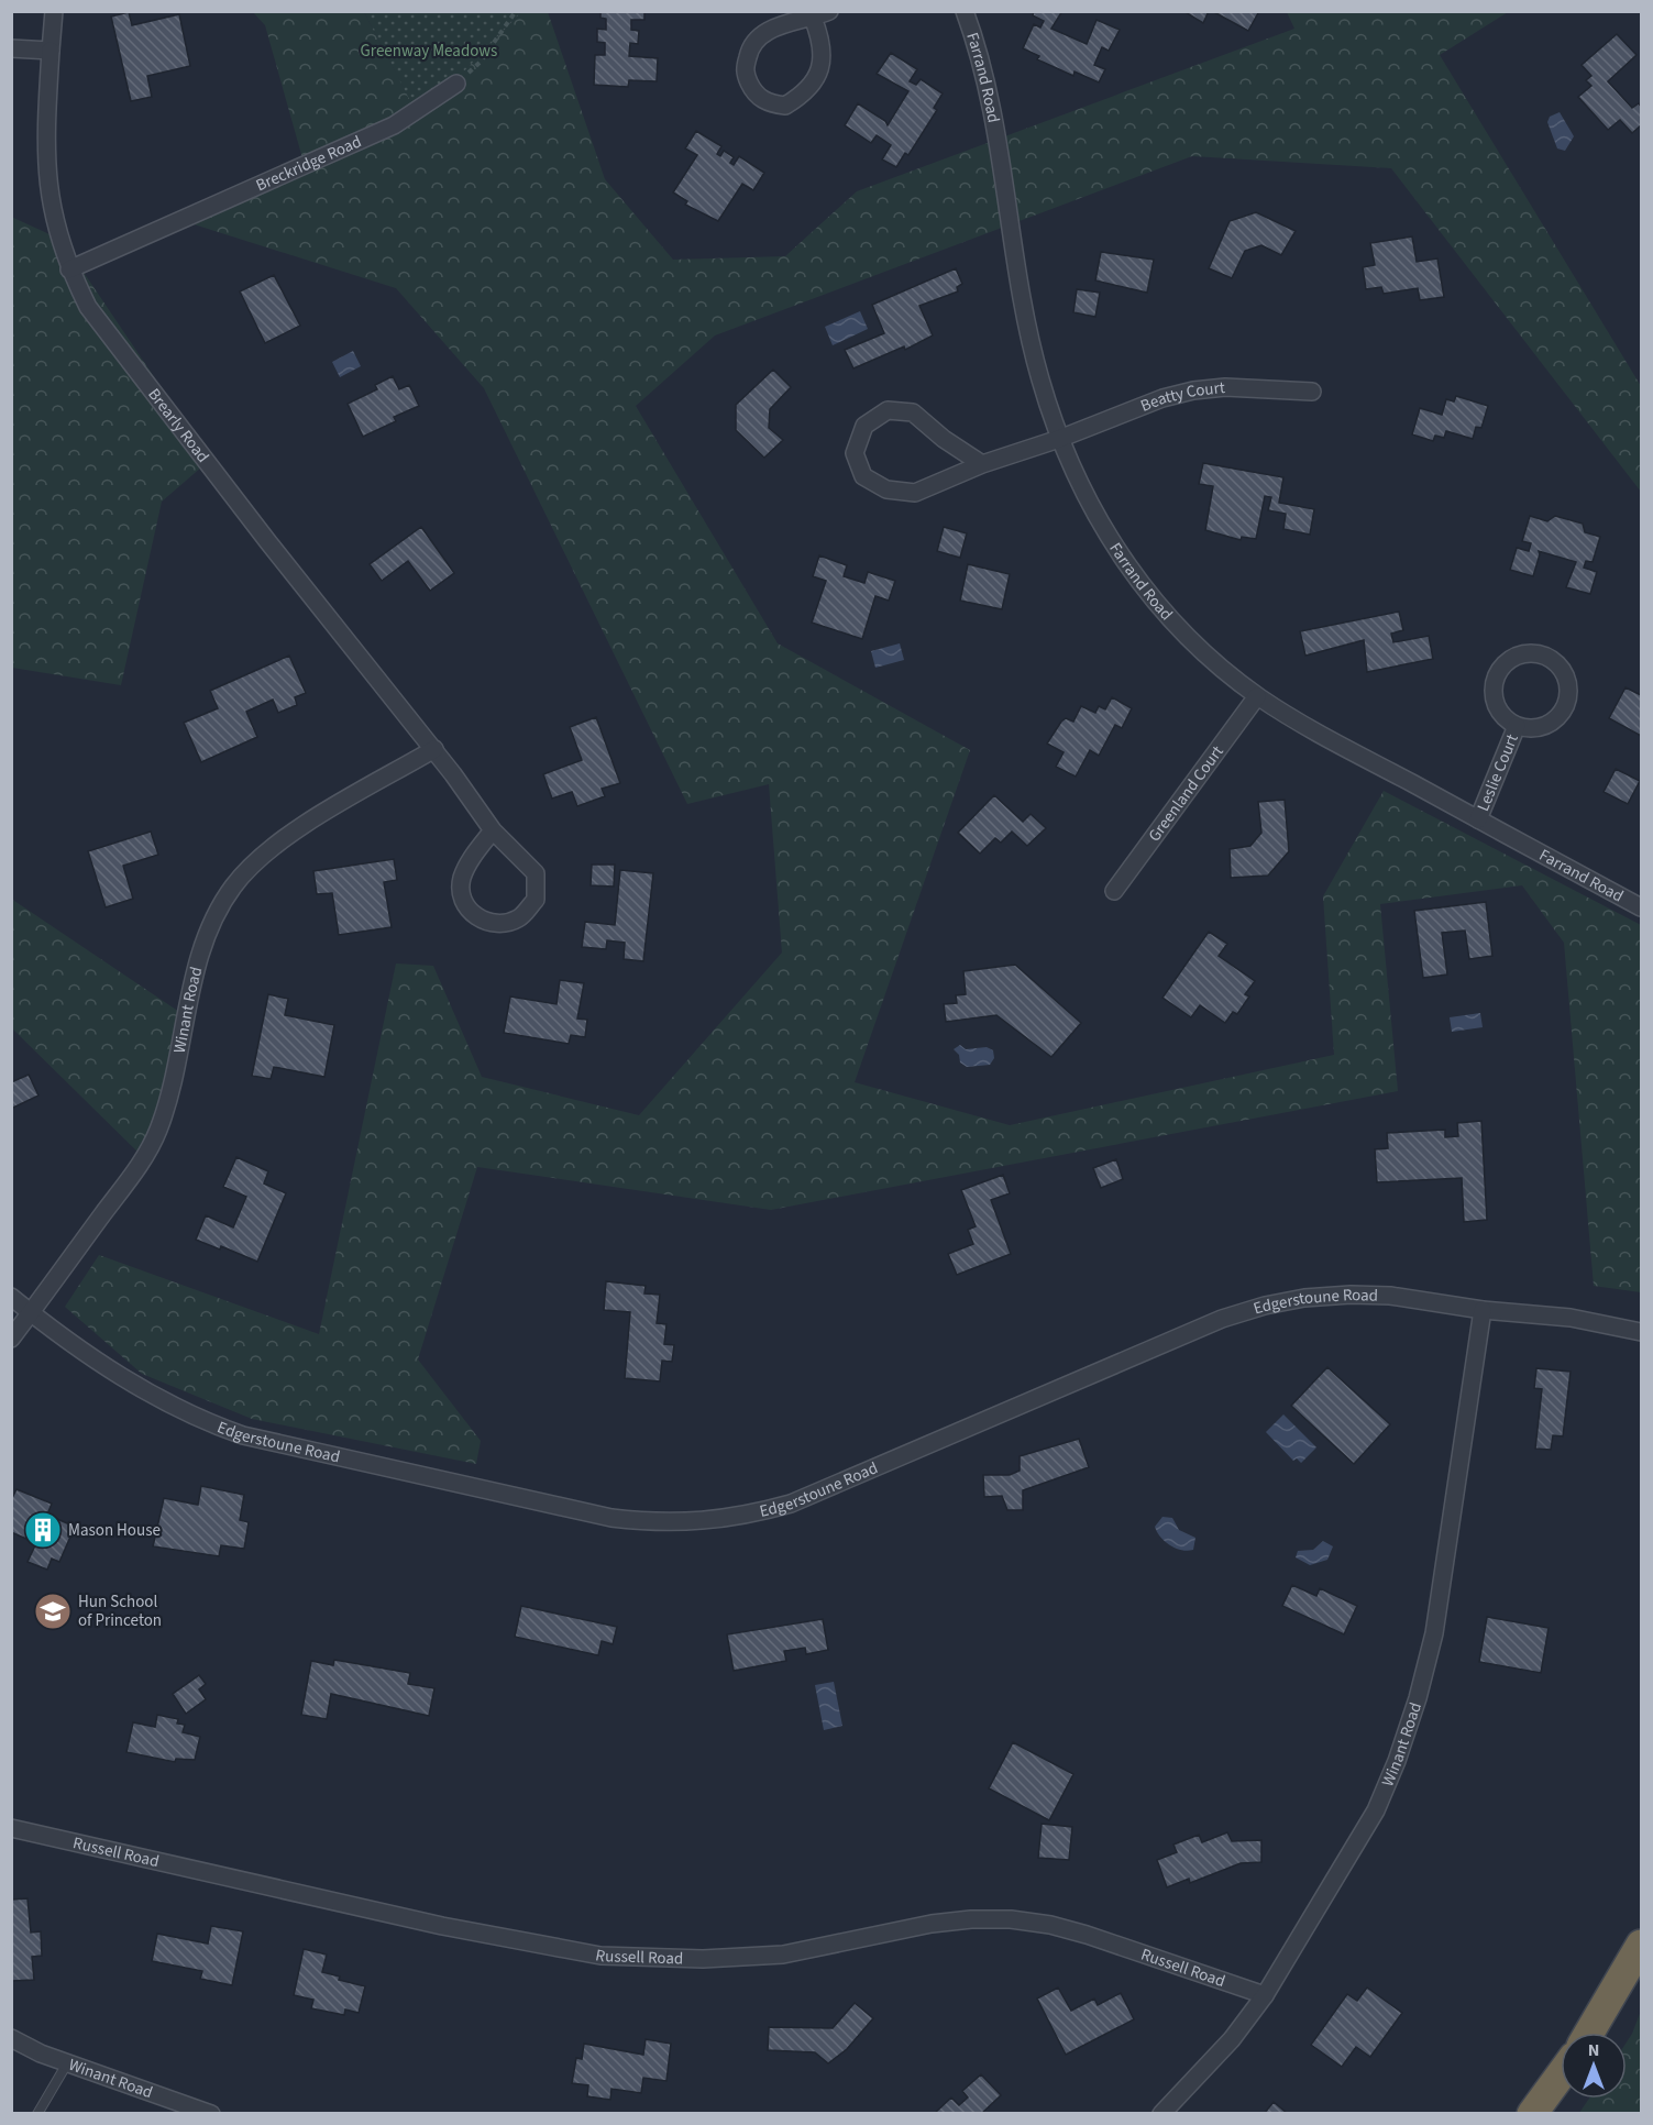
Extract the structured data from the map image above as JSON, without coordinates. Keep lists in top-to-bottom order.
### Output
{
  "streets": {
    "street": [
      "Farrand Road",
      "Breckridge Road",
      "Beatty Court",
      "Brearly Road",
      "Leslie Court",
      "Greenland Court",
      "Winant Road",
      "Edgerstoune Road",
      "Russell Road"
    ]
  },
  "crossings": [
    ["Farrand Road", "Beatty Court"],
    ["Farrand Road", "Leslie Court"],
    ["Farrand Road", "Greenland Court"],
    ["Breckridge Road", "Brearly Road"],
    ["Brearly Road", "Winant Road"],
    ["Winant Road", "Edgerstoune Road"],
    ["Winant Road", "Russell Road"]
  ],
  "parks": ["Greenway Meadows"],
  "places": {
    "building": ["Mason House"],
    "school or university": ["Hun School of Princeton"]
  },
  "north": "top"
}
